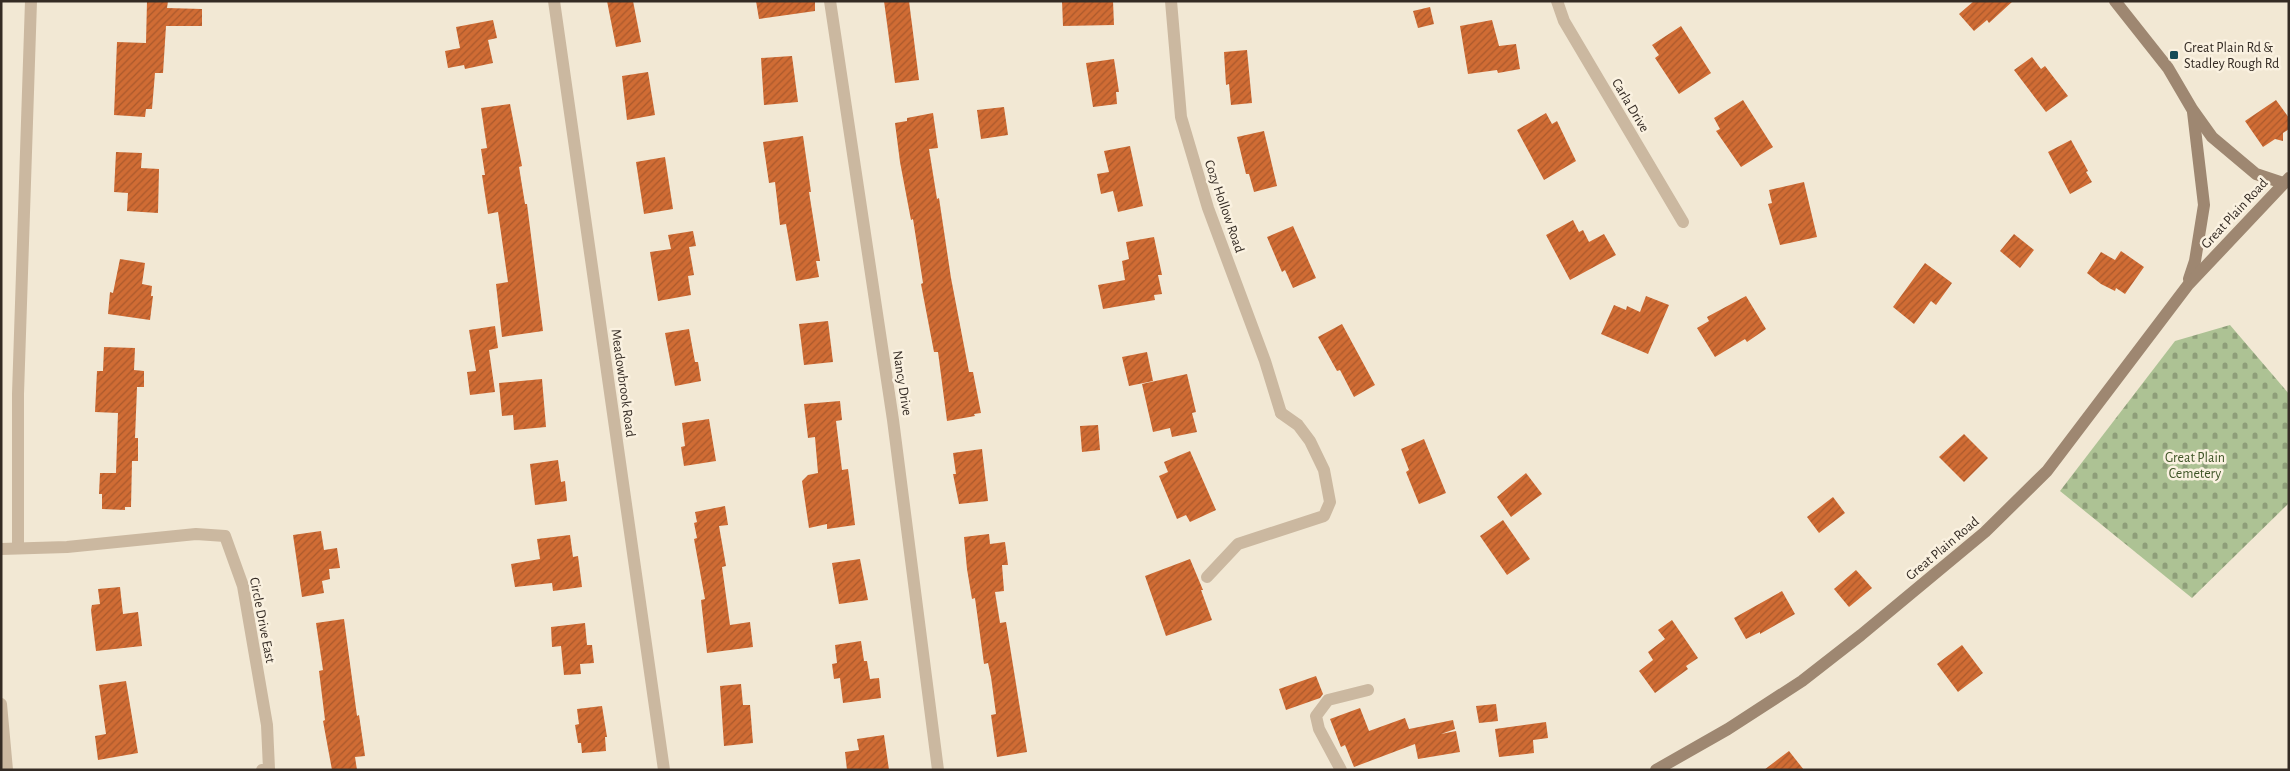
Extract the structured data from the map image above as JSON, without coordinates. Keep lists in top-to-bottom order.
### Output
{
  "streets": {
    "main road": ["Great Plain Road"],
    "street": [
      "Carla Drive",
      "Cozy Hollow Road",
      "Meadowbrook Road",
      "Nancy Drive",
      "Circle Drive East"
    ]
  },
  "parks": ["Great Plain Cemetery"],
  "places": {
    "transit": ["Great Plain Rd & Stadley Rough Rd"]
  }
}
